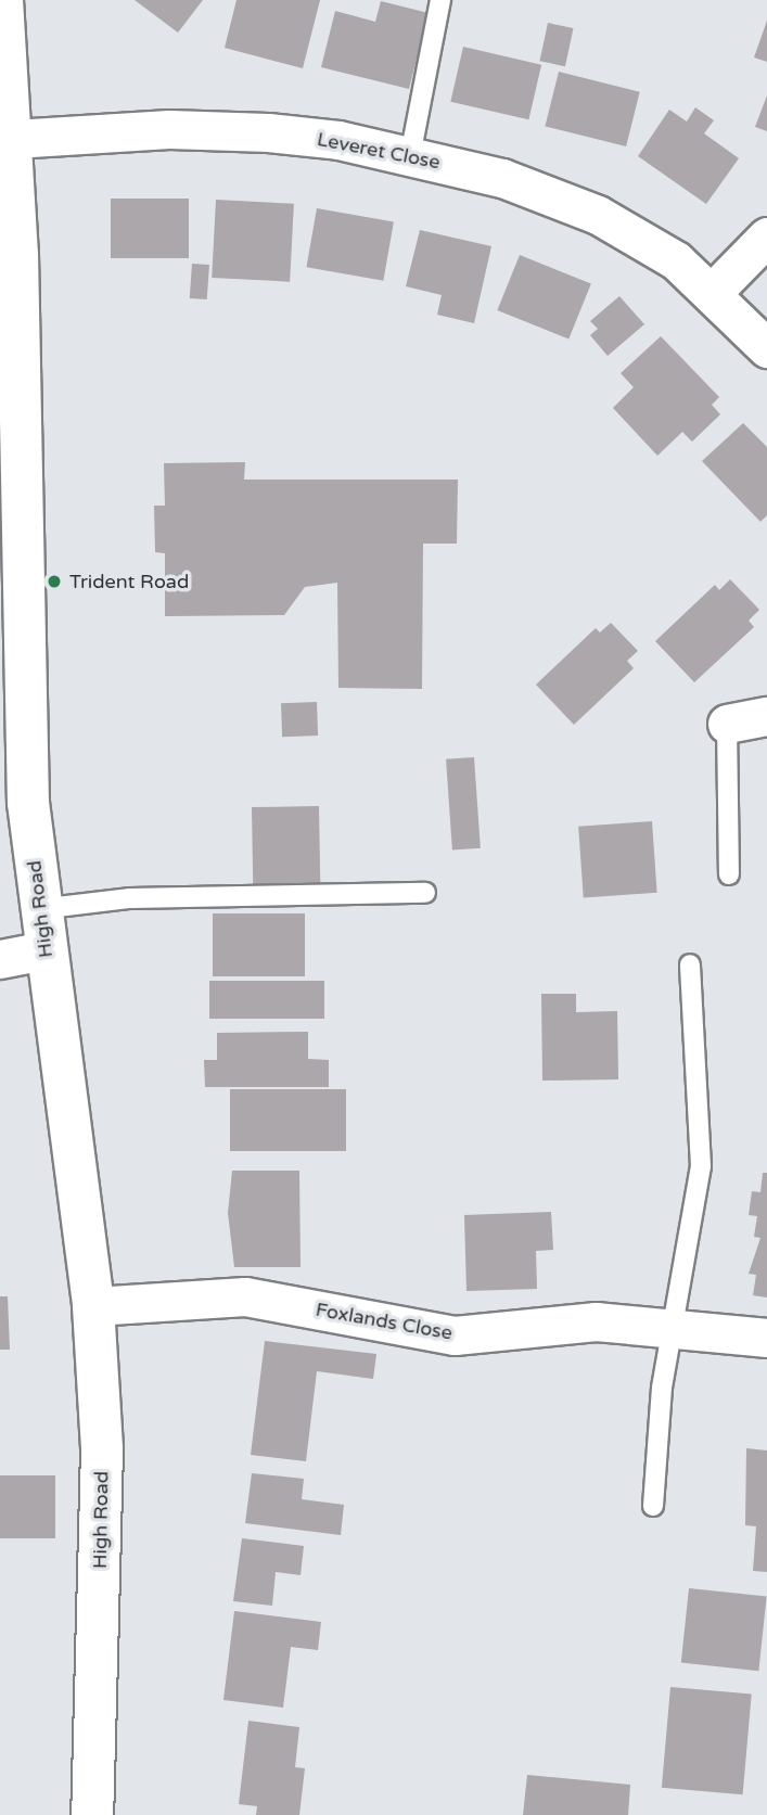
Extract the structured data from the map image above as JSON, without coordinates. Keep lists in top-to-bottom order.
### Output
{
  "streets": {
    "street": ["Leveret Close", "High Road", "Foxlands Close"]
  },
  "crossings": [
    ["Leveret Close", "High Road"],
    ["High Road", "Foxlands Close"]
  ],
  "places": ["Trident Road"]
}
